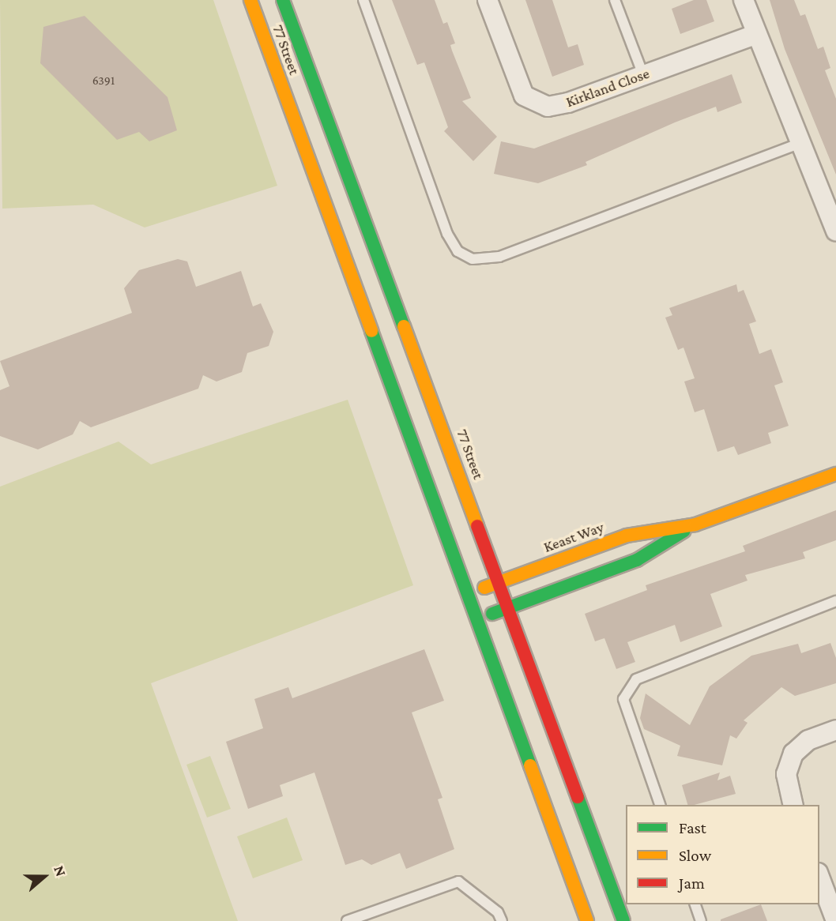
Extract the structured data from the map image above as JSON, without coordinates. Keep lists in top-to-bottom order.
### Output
{
  "streets": {
    "main road": ["77 Street", "Keast Way"],
    "street": ["Kirkland Close"]
  },
  "crossings": [
    ["77 Street", "Keast Way"]
  ],
  "house_numbers": ["6391"],
  "legend": ["Fast", "Slow", "Jam"],
  "north": "right"
}
